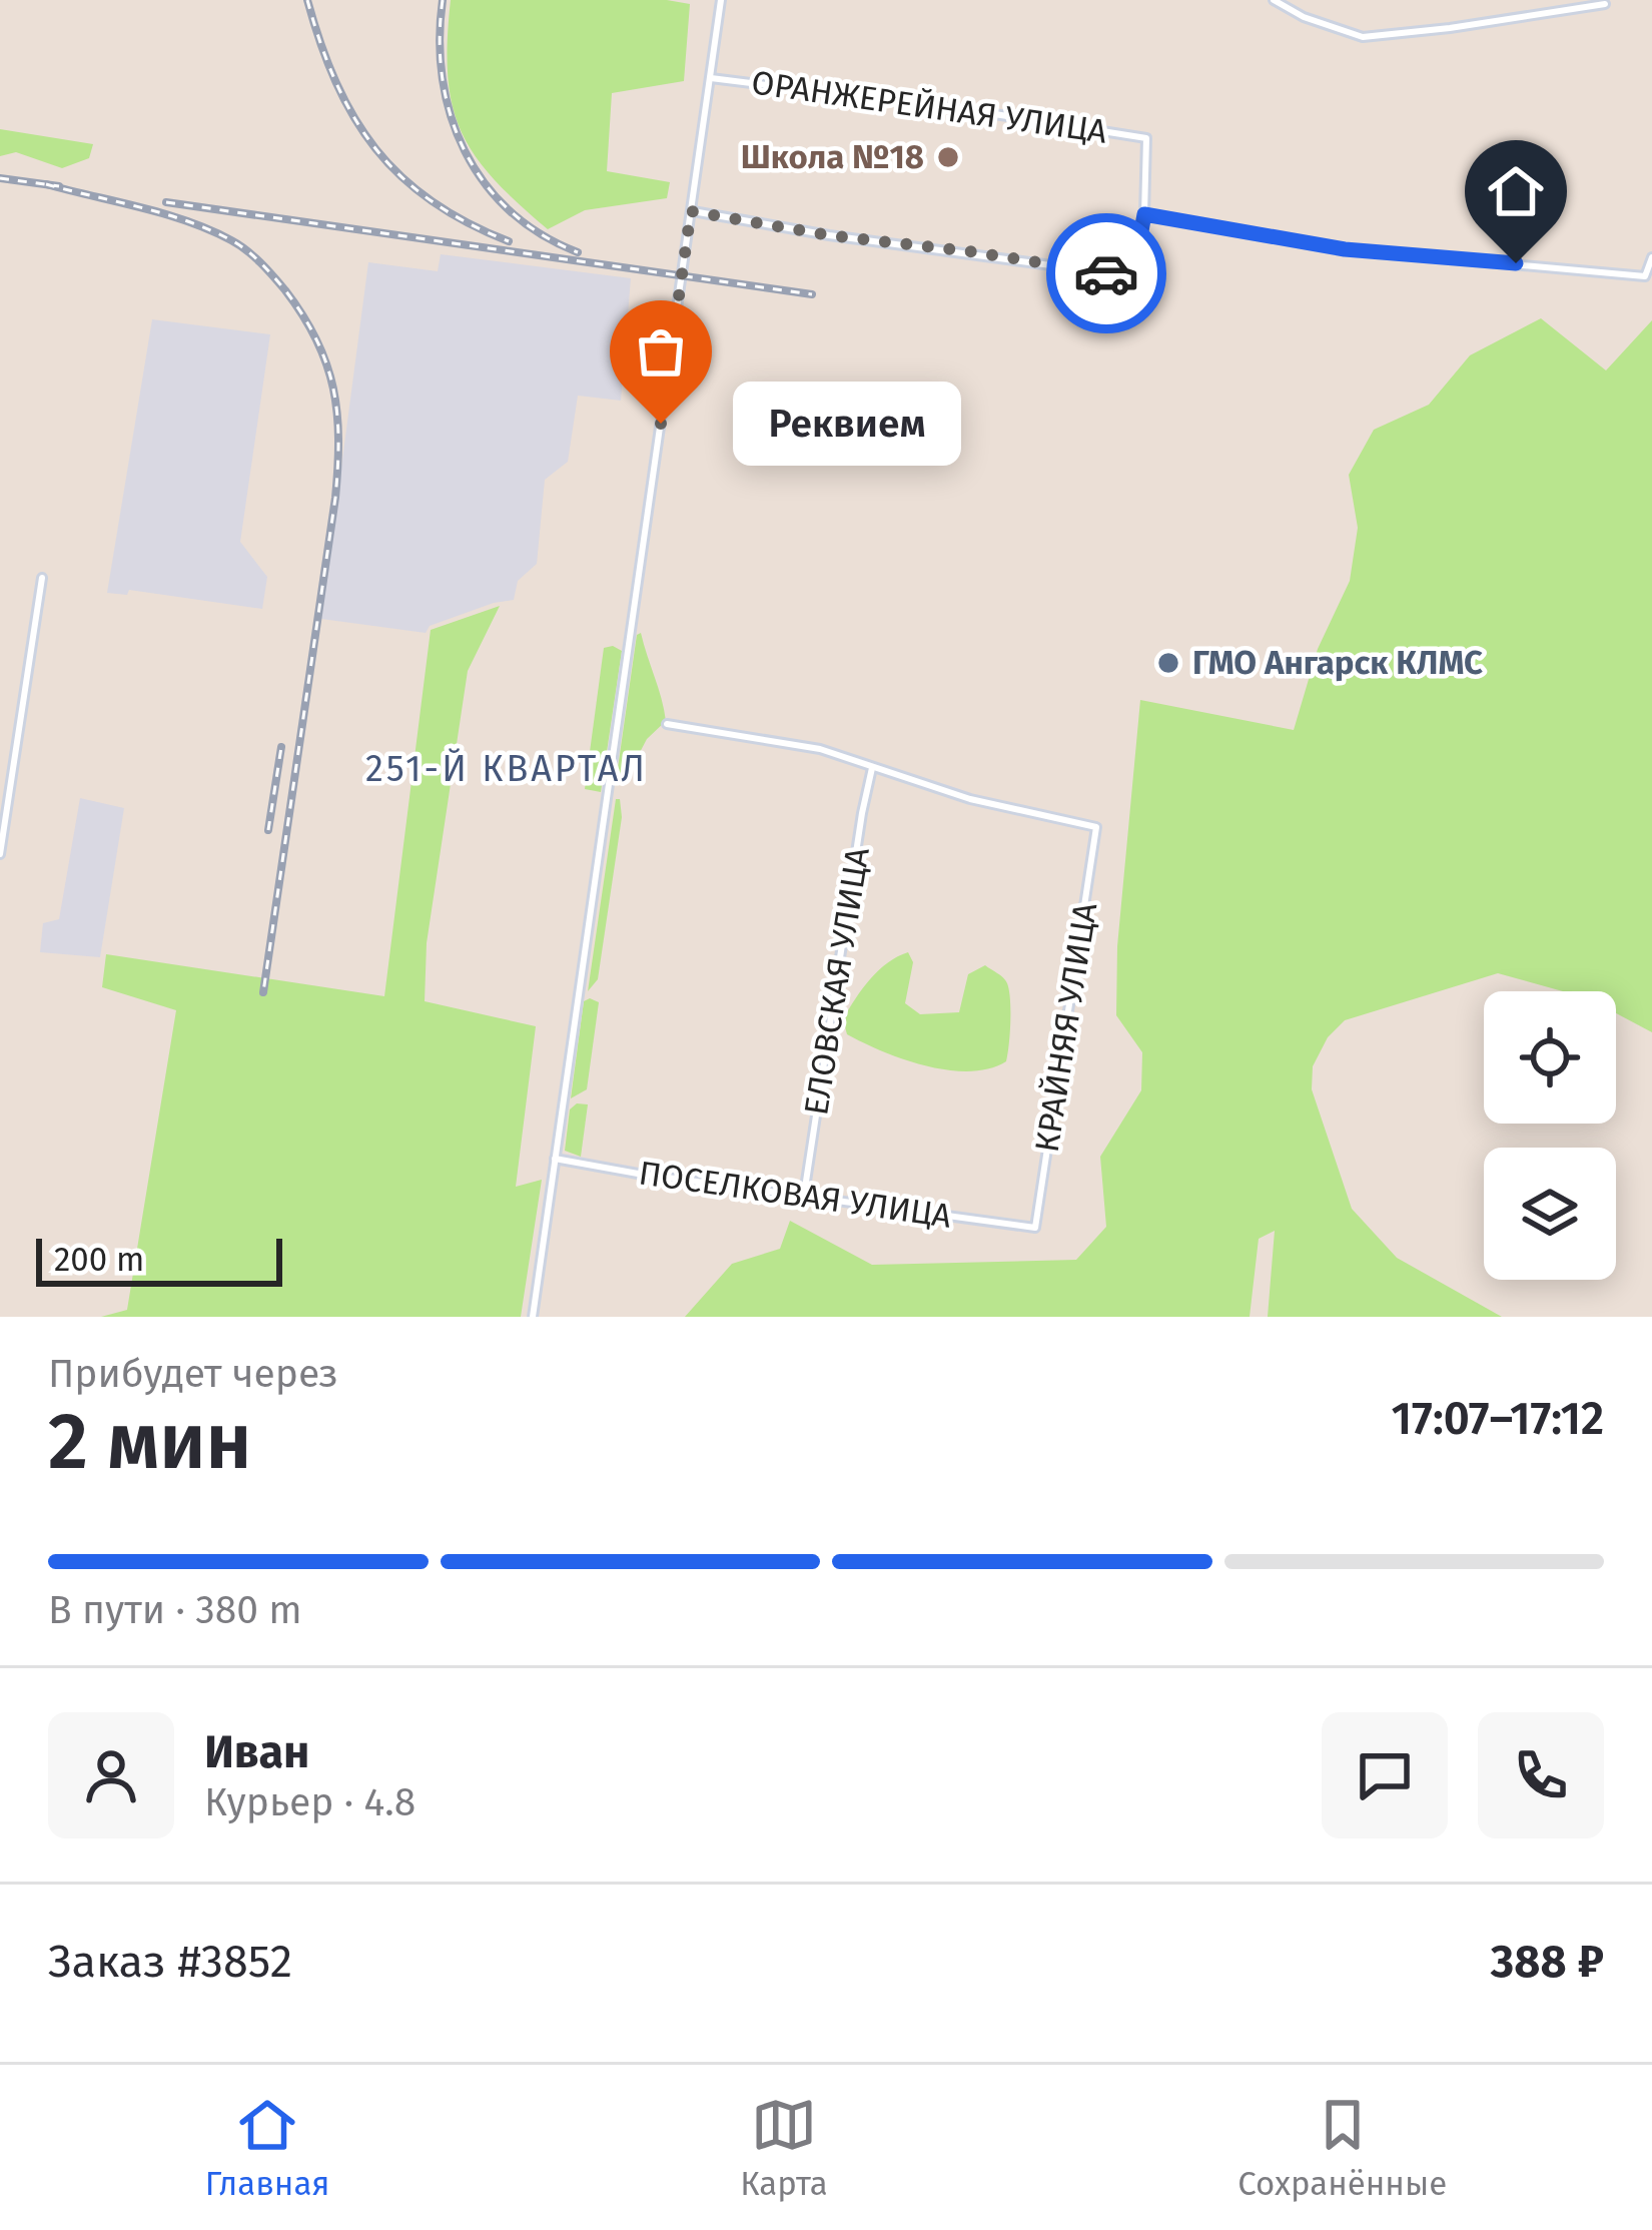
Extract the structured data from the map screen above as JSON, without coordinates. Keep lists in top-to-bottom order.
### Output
{
  "streets": {
    "street": [
      "ОРАНЖЕРЕЙНАЯ УЛИЦА",
      "ЕЛОВСКАЯ УЛИЦА",
      "КРАЙНЯЯ УЛИЦА",
      "ПОСЕЛКОВАЯ УЛИЦА"
    ]
  },
  "crossings": [
    ["ЕЛОВСКАЯ УЛИЦА", "КРАЙНЯЯ УЛИЦА"],
    ["ЕЛОВСКАЯ УЛИЦА", "ПОСЕЛКОВАЯ УЛИЦА"],
    ["КРАЙНЯЯ УЛИЦА", "ПОСЕЛКОВАЯ УЛИЦА"]
  ],
  "districts": ["251-Й КВАРТАЛ"],
  "places": ["Школа №18", "Реквием", "ГМО Ангарск КЛМС"],
  "scale_bar": "200 m",
  "page": {
    "bubble": "Реквием",
    "scale": "200 m",
    "heading": ["2 мин", "Прибудет через", "17:07–17:12"],
    "panel": [
      "Иван",
      "Курьер · 4.8",
      "Заказ #3852",
      "388 ₽"
    ],
    "bar": "В пути · 380 m",
    "tabs": ["Главная", "Карта", "Сохранённые"]
  }
}
